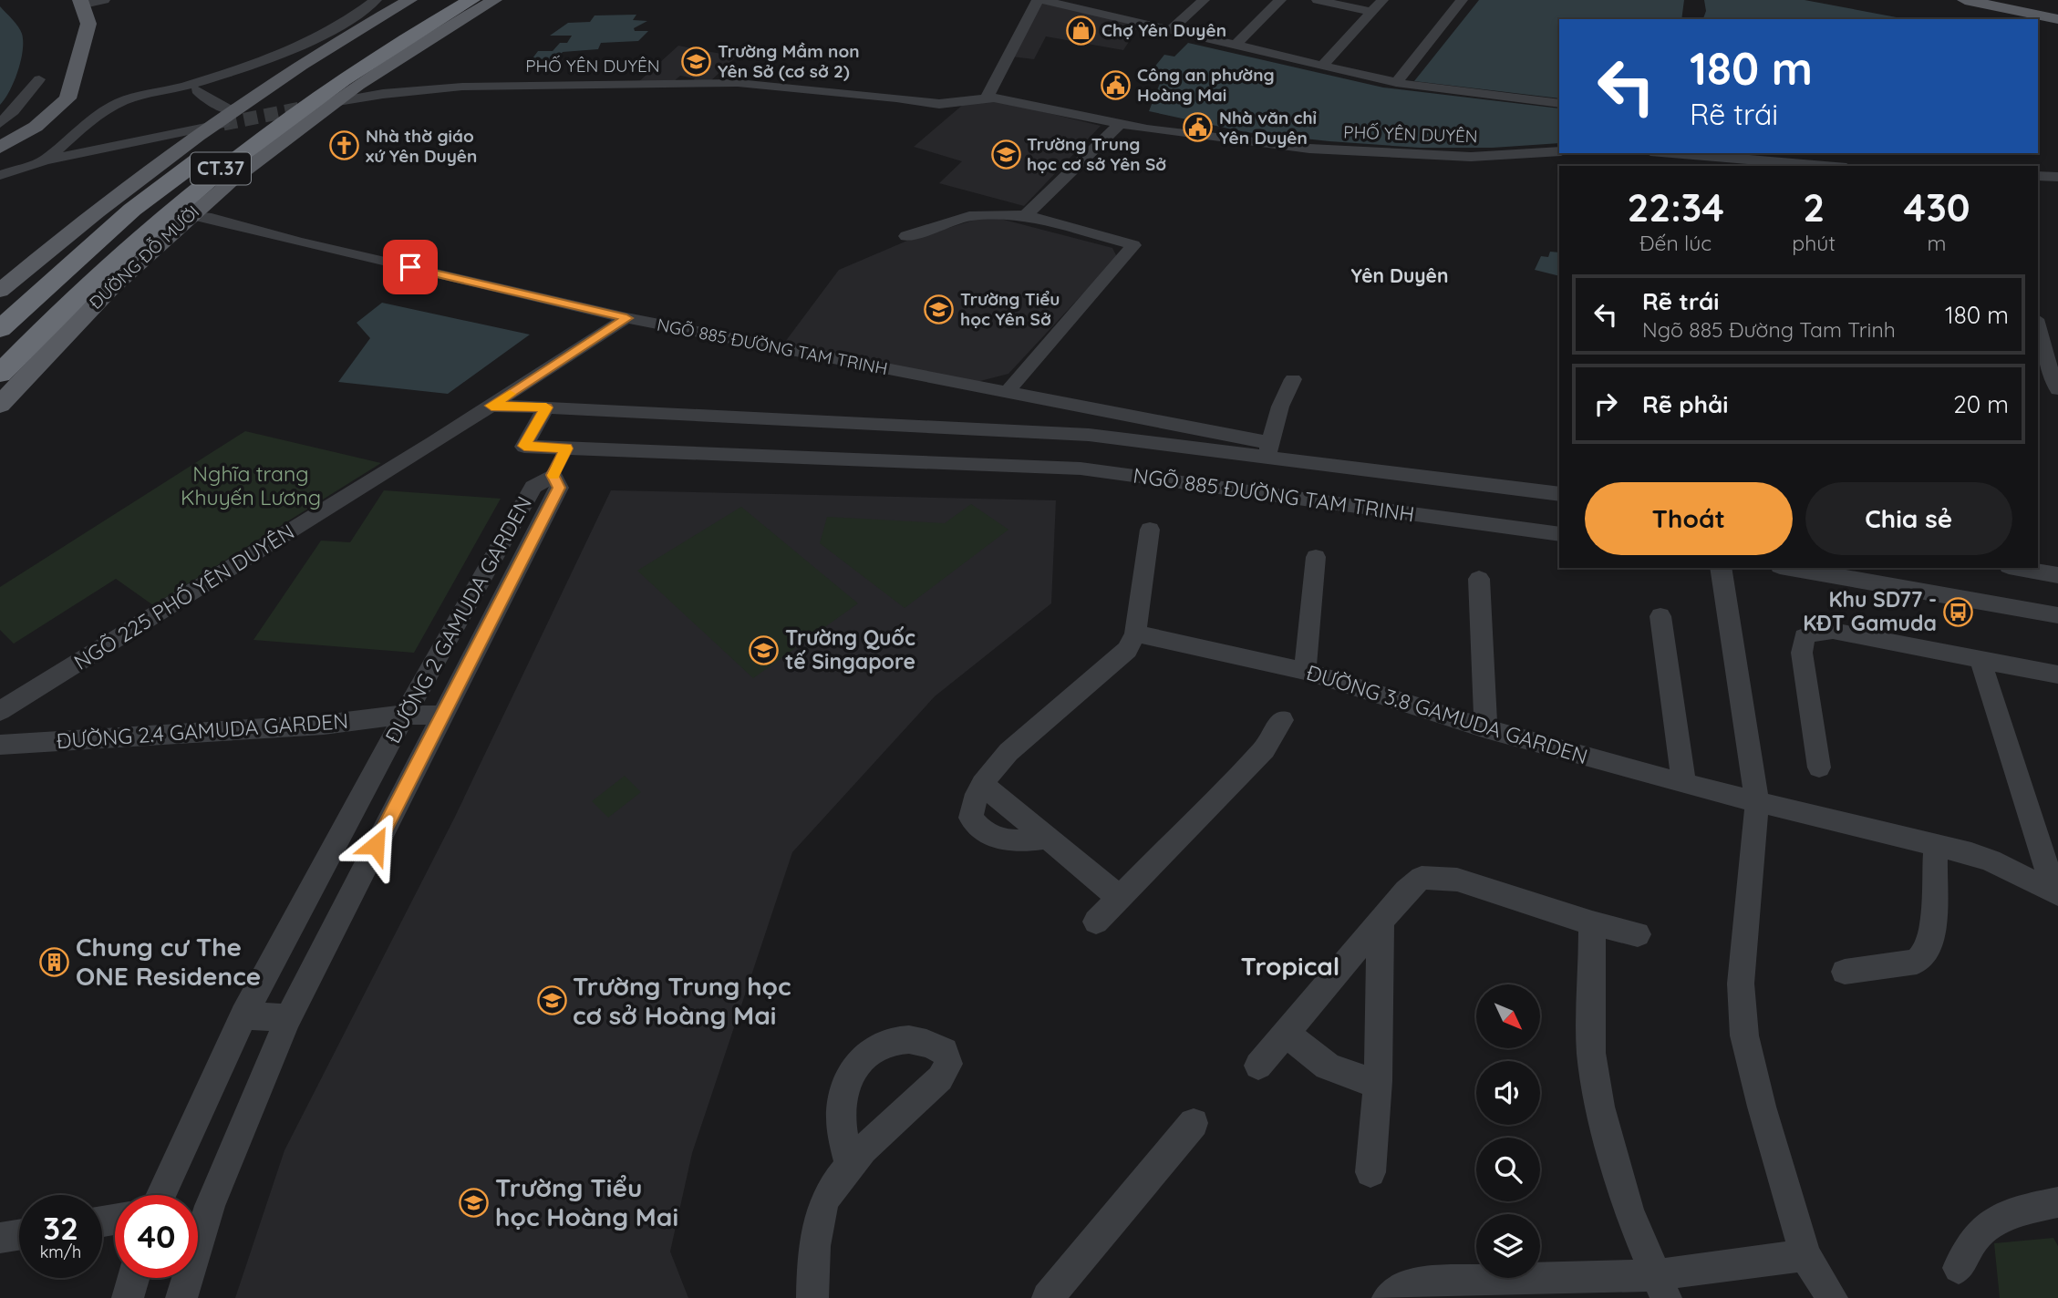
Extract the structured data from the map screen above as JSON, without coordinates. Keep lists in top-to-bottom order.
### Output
{
  "streets": {
    "highway": ["CT.37"],
    "main road": ["ĐƯỜNG ĐỖ MƯỜI"],
    "street": [
      "PHỐ YÊN DUYÊN",
      "NGÕ 885 ĐƯỜNG TAM TRINH",
      "NGÕ 225 PHỐ YÊN DUYÊN",
      "ĐƯỜNG 2 GAMUDA GARDEN",
      "ĐƯỜNG 3.8 GAMUDA GARDEN",
      "ĐƯỜNG 2.4 GAMUDA GARDEN"
    ]
  },
  "crossings": [
    ["PHỐ YÊN DUYÊN", "ĐƯỜNG ĐỖ MƯỜI"],
    ["ĐƯỜNG ĐỖ MƯỜI", "NGÕ 885 ĐƯỜNG TAM TRINH"],
    ["NGÕ 885 ĐƯỜNG TAM TRINH", "NGÕ 225 PHỐ YÊN DUYÊN"],
    ["ĐƯỜNG 2 GAMUDA GARDEN", "ĐƯỜNG 2.4 GAMUDA GARDEN"]
  ],
  "districts": ["Yên Duyên", "Tropical"],
  "parks": ["Nghĩa trang Khuyến Lương"],
  "places": {
    "shop": ["Chợ Yên Duyên"],
    "school or university": [
      "Trường Mầm non Yên Sở (cơ sở 2)",
      "Trường Trung học cơ sở Yên Sở",
      "Trường Tiểu học Yên Sở",
      "Trường Quốc tế Singapore",
      "Trường Trung học cơ sở Hoàng Mai",
      "Trường Tiểu học Hoàng Mai"
    ],
    "public building": ["Công an phường Hoàng Mai", "Nhà văn chỉ Yên Duyên"],
    "church": ["Nhà thờ giáo xứ Yên Duyên"],
    "bus stop": ["Khu SD77 - KĐT Gamuda"],
    "building": ["Chung cư The ONE Residence"]
  },
  "north": "bottom right",
  "page": {
    "turn": ["180 m", "Rẽ trái"],
    "eta": [
      "22:34",
      "Đến lúc",
      "2",
      "phút",
      "430",
      "m"
    ],
    "list": [
      {
        "name": "Rẽ trái",
        "note": "Ngõ 885 Đường Tam Trinh",
        "value": "180 m"
      },
      {
        "name": "Rẽ phải",
        "value": "20 m"
      }
    ],
    "buttons": ["Thoát", "Chia sẻ"],
    "speed": "32 km/h",
    "limit": "40"
  }
}
